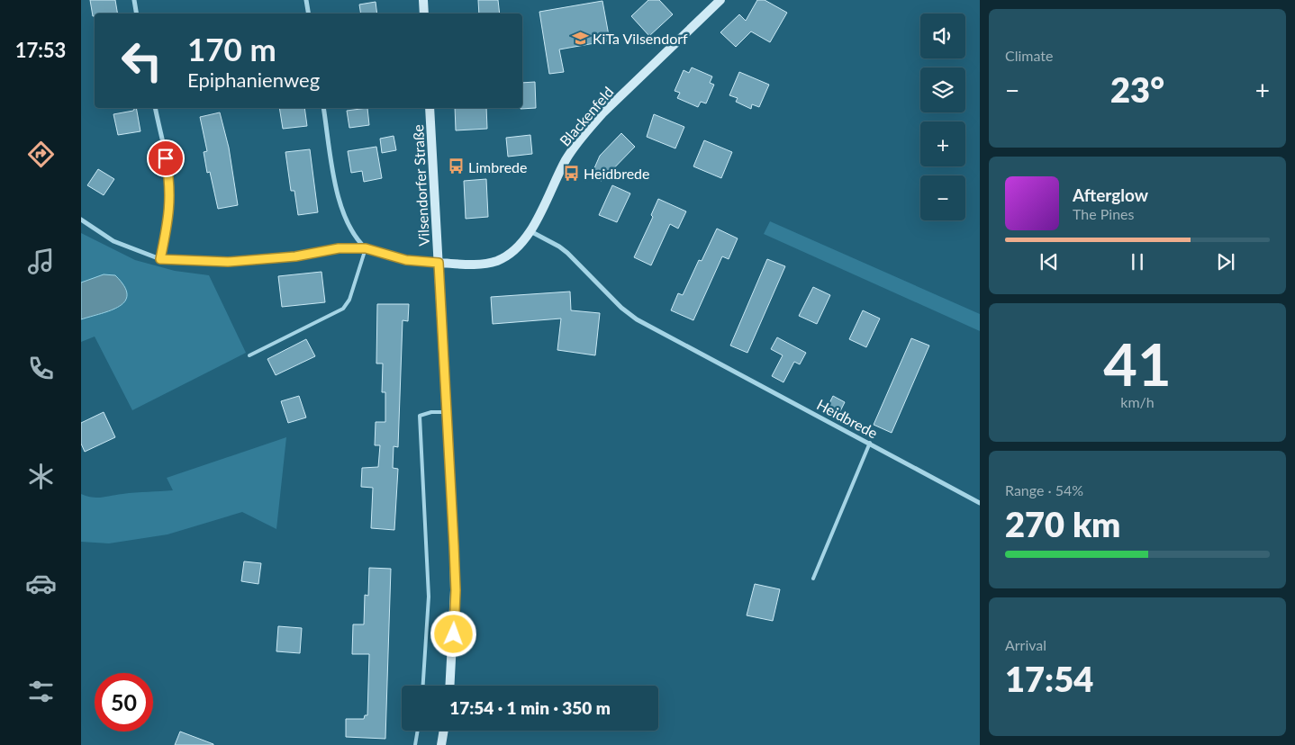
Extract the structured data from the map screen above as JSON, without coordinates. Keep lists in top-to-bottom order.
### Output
{
  "streets": {
    "main road": ["Blackenfeld", "Vilsendorfer Straße"],
    "street": ["Heidbrede"]
  },
  "crossings": [
    ["Blackenfeld", "Vilsendorfer Straße"],
    ["Blackenfeld", "Heidbrede"]
  ],
  "places": {
    "school or university": ["KiTa Vilsendorf"],
    "bus stop": ["Limbrede", "Heidbrede"]
  },
  "page": {
    "tabs": "17:53",
    "tile": [
      "Climate",
      ["41", "km/h"],
      ["Range · 54%", "270 km"],
      ["Arrival", "17:54"]
    ],
    "map_buttons": ["+", "−"],
    "turn": ["170 m", "Epiphanienweg"],
    "heat": ["−", "23°", "+"],
    "song": ["Afterglow", "The Pines"],
    "limit": "50",
    "trip": "17:54 · 1 min · 350 m"
  }
}
